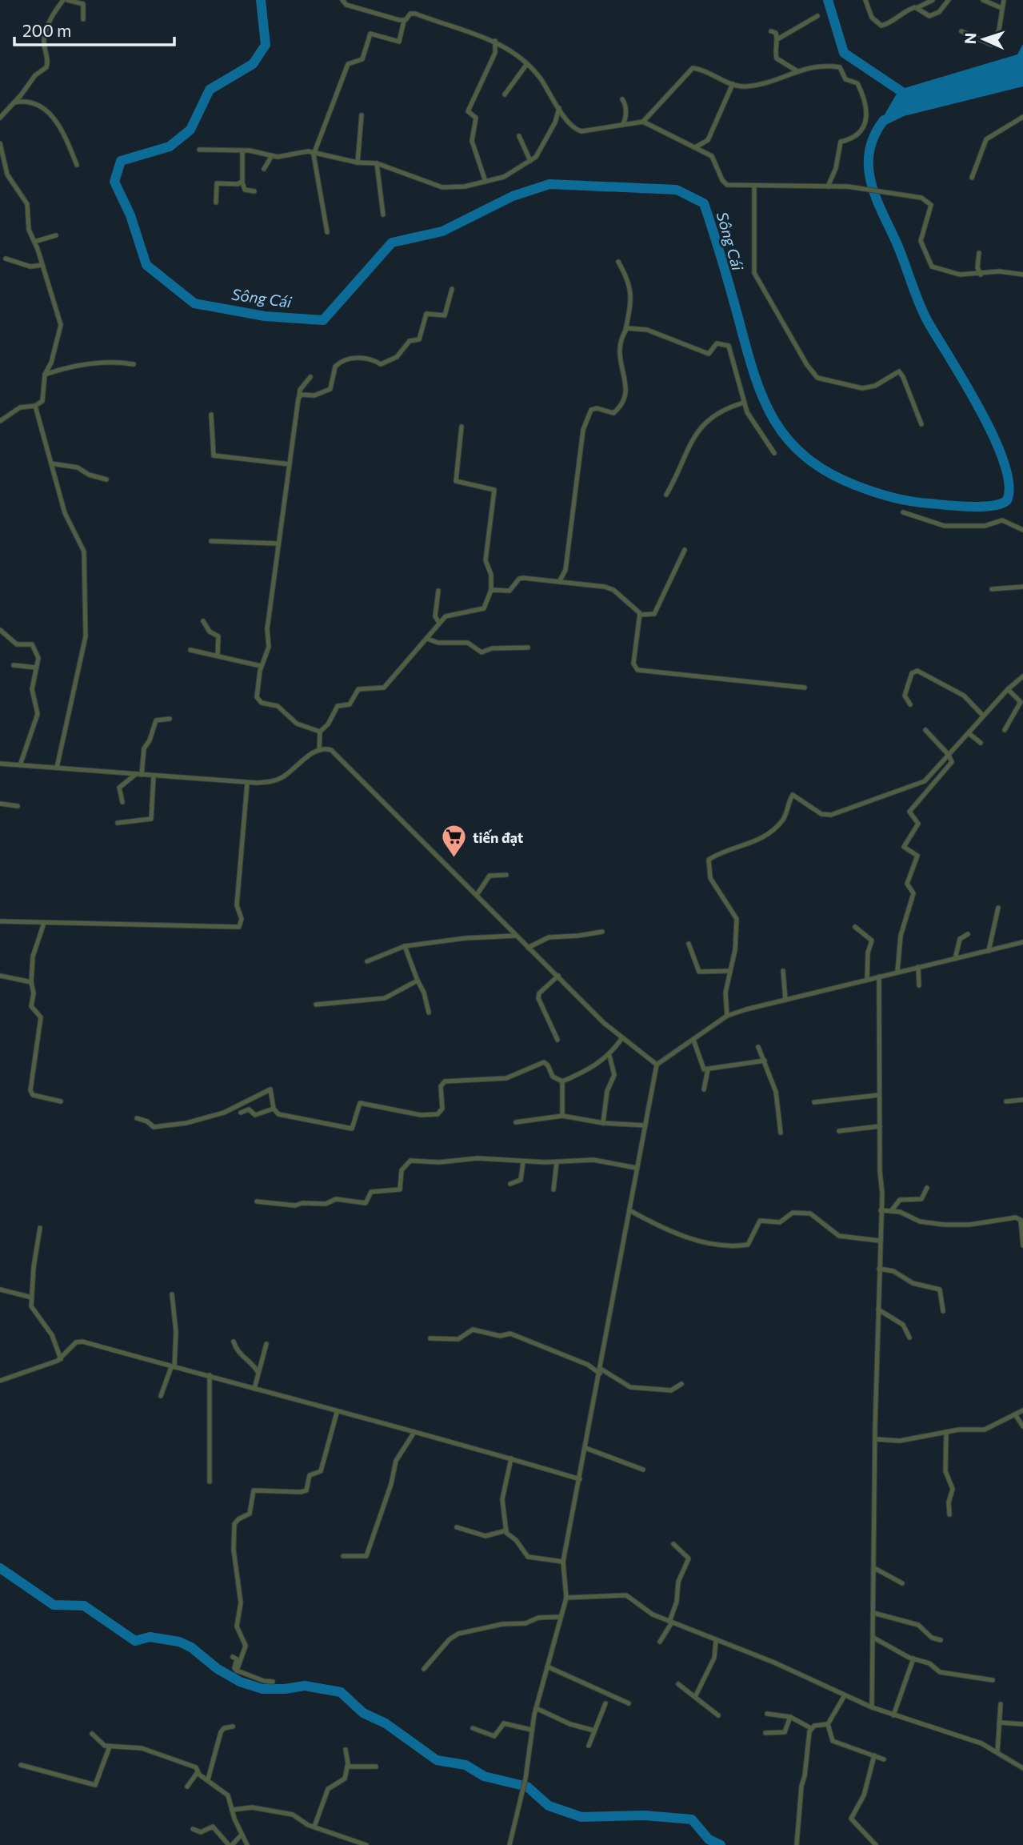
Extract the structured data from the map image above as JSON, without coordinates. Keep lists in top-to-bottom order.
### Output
{
  "water": ["Sông Cái"],
  "places": {
    "supermarket": ["tiến đạt"]
  },
  "scale_bar": "200 m",
  "north": "left"
}
